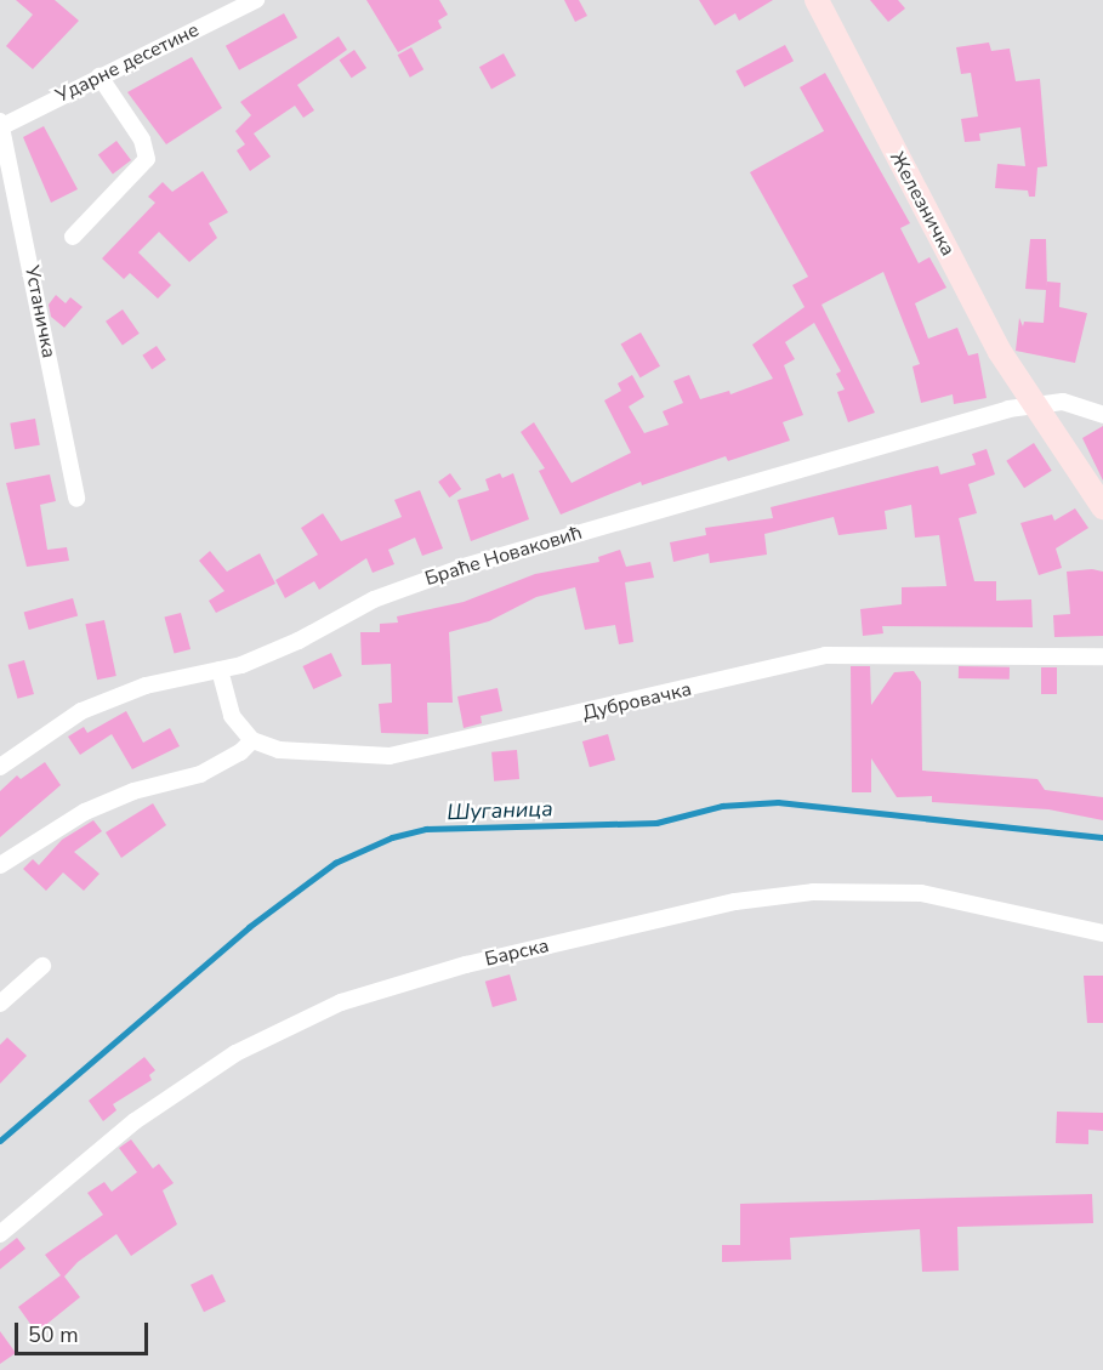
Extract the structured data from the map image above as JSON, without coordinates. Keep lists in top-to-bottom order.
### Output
{
  "streets": {
    "main road": ["Железничка"],
    "street": [
      "Ударне десетине",
      "Устаничка",
      "Браће Новаковић",
      "Дубровачка",
      "Барска"
    ]
  },
  "crossings": [
    ["Ударне десетине", "Устаничка"],
    ["Железничка", "Браће Новаковић"]
  ],
  "water": ["Шуганица"],
  "scale_bar": "50 m"
}
